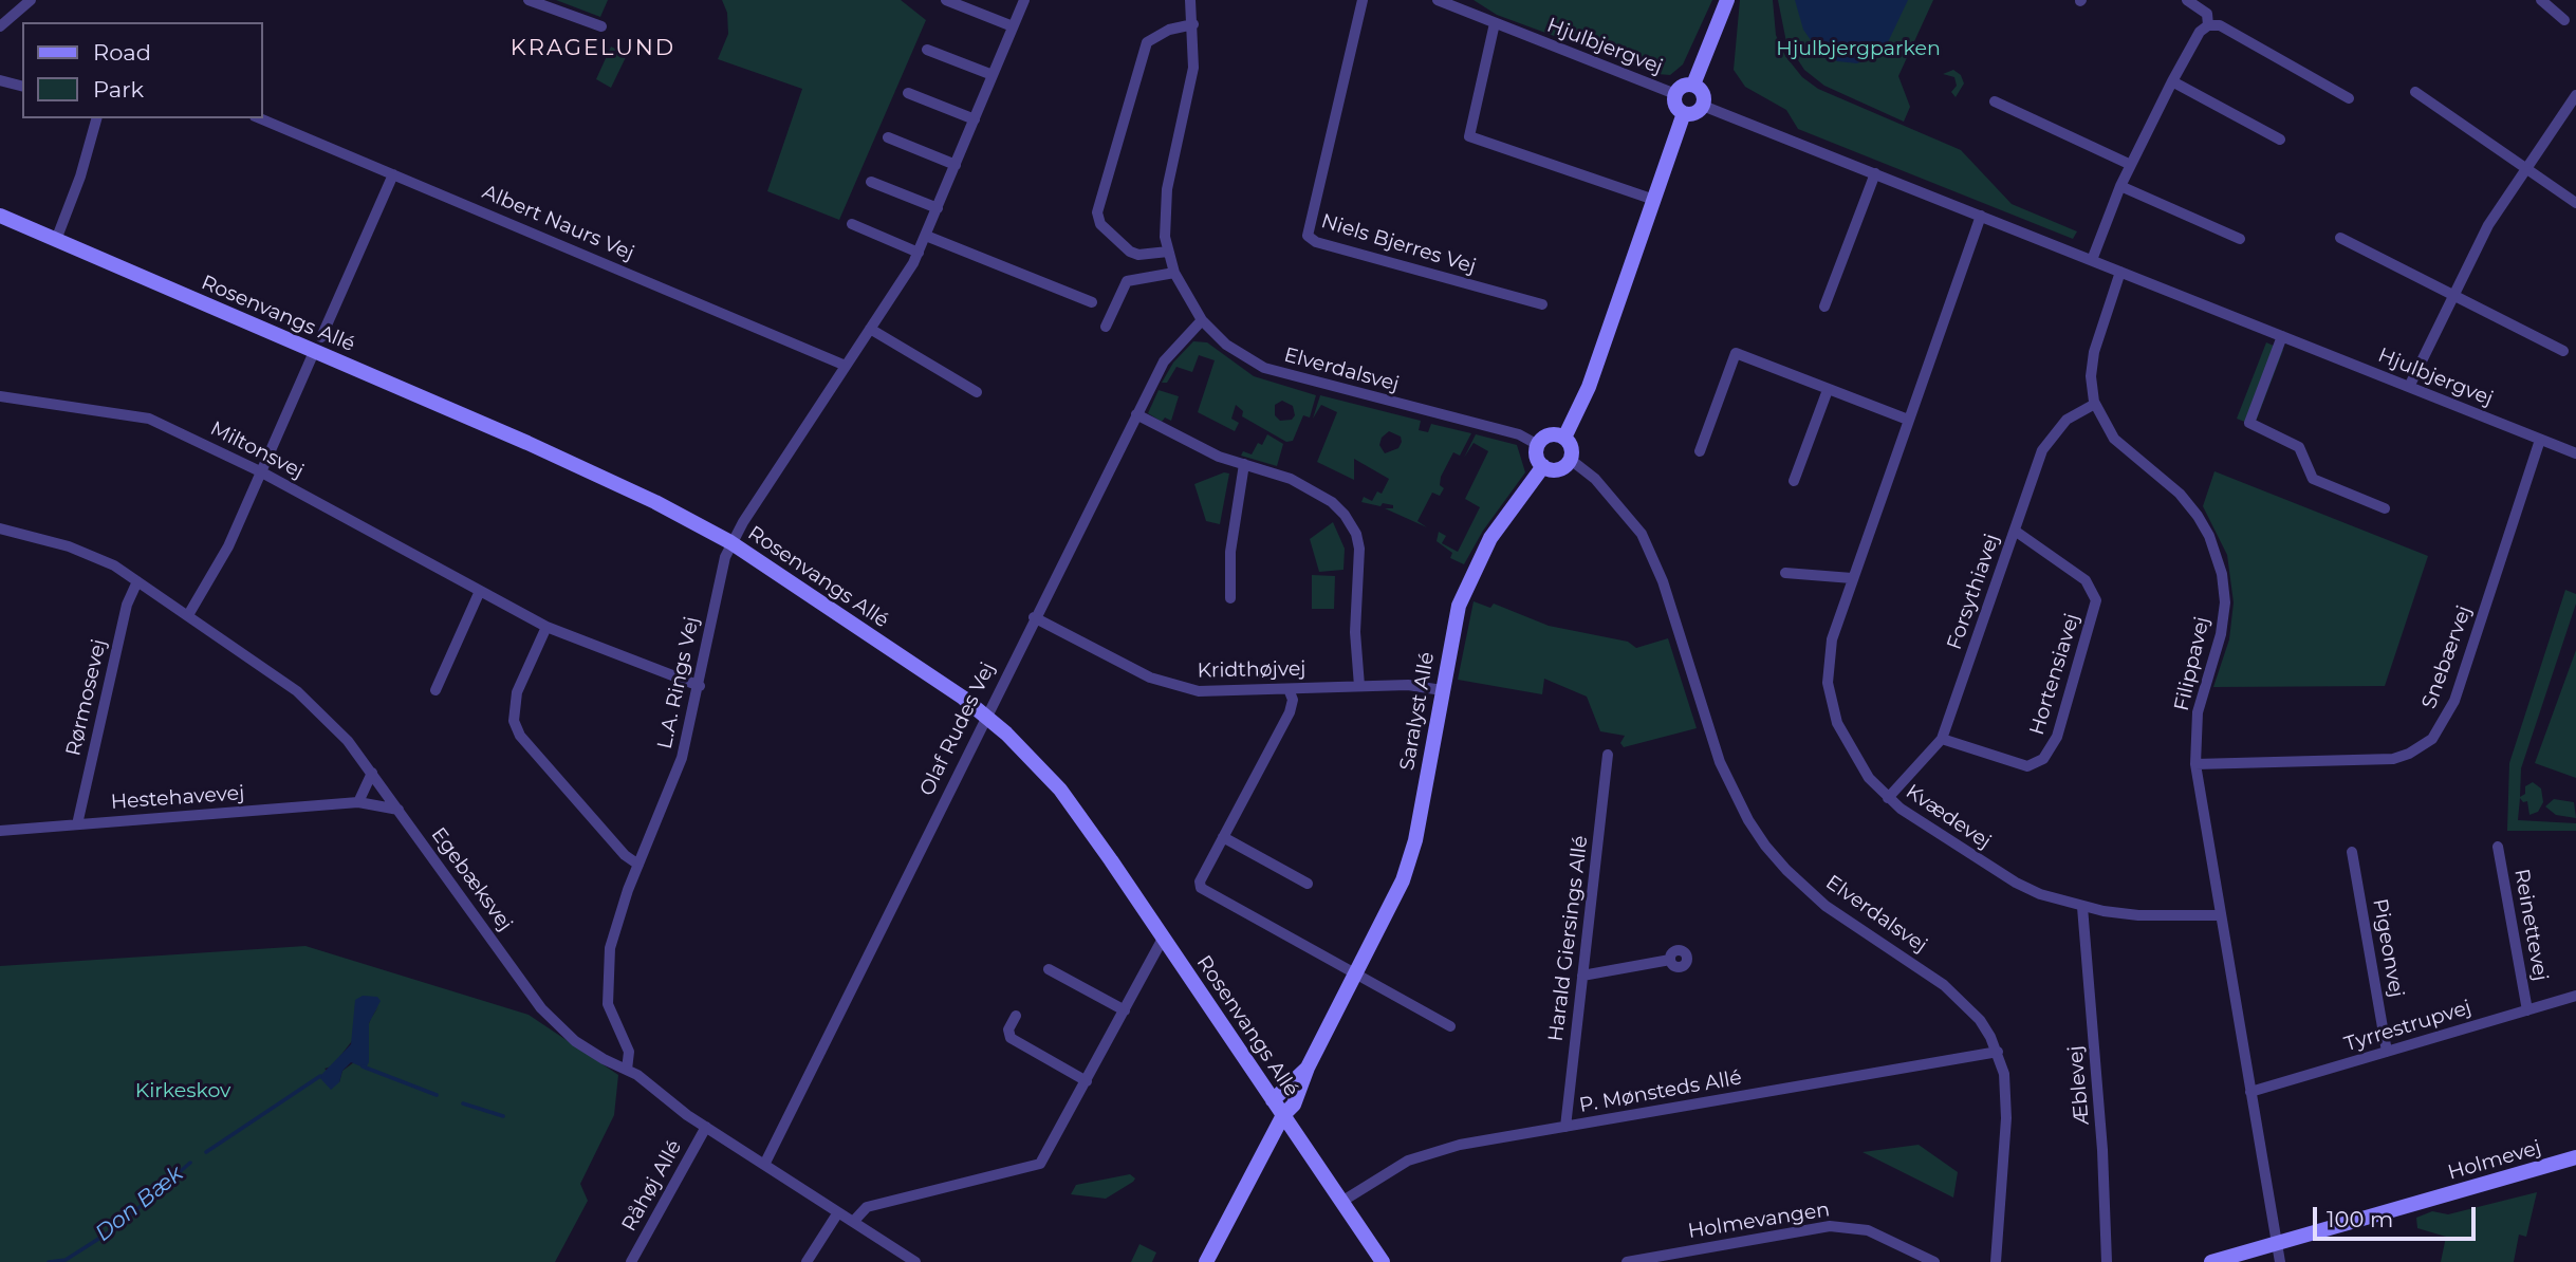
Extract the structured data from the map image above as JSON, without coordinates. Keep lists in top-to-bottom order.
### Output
{
  "streets": {
    "street": [
      "Hjulbjergvej",
      "Albert Naurs Vej",
      "Niels Bjerres Vej",
      "Rosenvangs Allé",
      "Elverdalsvej",
      "Miltonsvej",
      "Forsythiavej",
      "Snebærvej",
      "Filippavej",
      "Kridthøjvej",
      "Hortensiavej",
      "L.A. Rings Vej",
      "Rørmosevej",
      "Saralyst Allé",
      "Olaf Rudes Vej",
      "Hestehavevej",
      "Kvædevej",
      "Egebæksvej",
      "Reinettevej",
      "Harald Giersings Allé",
      "Pigeonvej",
      "Tyrrestrupvej",
      "Æblevej",
      "P. Mønsteds Allé",
      "Holmevej",
      "Råhøj Allé",
      "Holmevangen"
    ]
  },
  "crossings": [
    ["Hjulbjergvej", "Snebærvej"],
    ["Hjulbjergvej", "Filippavej"],
    ["Hjulbjergvej", "Kvædevej"],
    ["Albert Naurs Vej", "L.A. Rings Vej"],
    ["Rosenvangs Allé", "L.A. Rings Vej"],
    ["Rosenvangs Allé", "Saralyst Allé"],
    ["Rosenvangs Allé", "Olaf Rudes Vej"],
    ["Rosenvangs Allé", "P. Mønsteds Allé"],
    ["Elverdalsvej", "Saralyst Allé"],
    ["Elverdalsvej", "Olaf Rudes Vej"],
    ["Elverdalsvej", "P. Mønsteds Allé"],
    ["Miltonsvej", "L.A. Rings Vej"],
    ["Forsythiavej", "Filippavej"],
    ["Forsythiavej", "Hortensiavej"],
    ["Forsythiavej", "Kvædevej"],
    ["Snebærvej", "Filippavej"],
    ["Filippavej", "Kvædevej"],
    ["Filippavej", "Tyrrestrupvej"],
    ["Filippavej", "Holmevej"],
    ["Kridthøjvej", "Saralyst Allé"],
    ["Kridthøjvej", "Olaf Rudes Vej"],
    ["L.A. Rings Vej", "Egebæksvej"],
    ["Rørmosevej", "Hestehavevej"],
    ["Rørmosevej", "Egebæksvej"],
    ["Olaf Rudes Vej", "Egebæksvej"],
    ["Hestehavevej", "Egebæksvej"],
    ["Kvædevej", "Æblevej"],
    ["Egebæksvej", "Råhøj Allé"],
    ["Reinettevej", "Tyrrestrupvej"],
    ["Harald Giersings Allé", "P. Mønsteds Allé"],
    ["Pigeonvej", "Tyrrestrupvej"]
  ],
  "districts": ["KRAGELUND"],
  "water": ["Don Bæk"],
  "parks": ["Hjulbjergparken", "Kirkeskov"],
  "legend": ["Road", "Park"],
  "scale_bar": "100 m"
}
